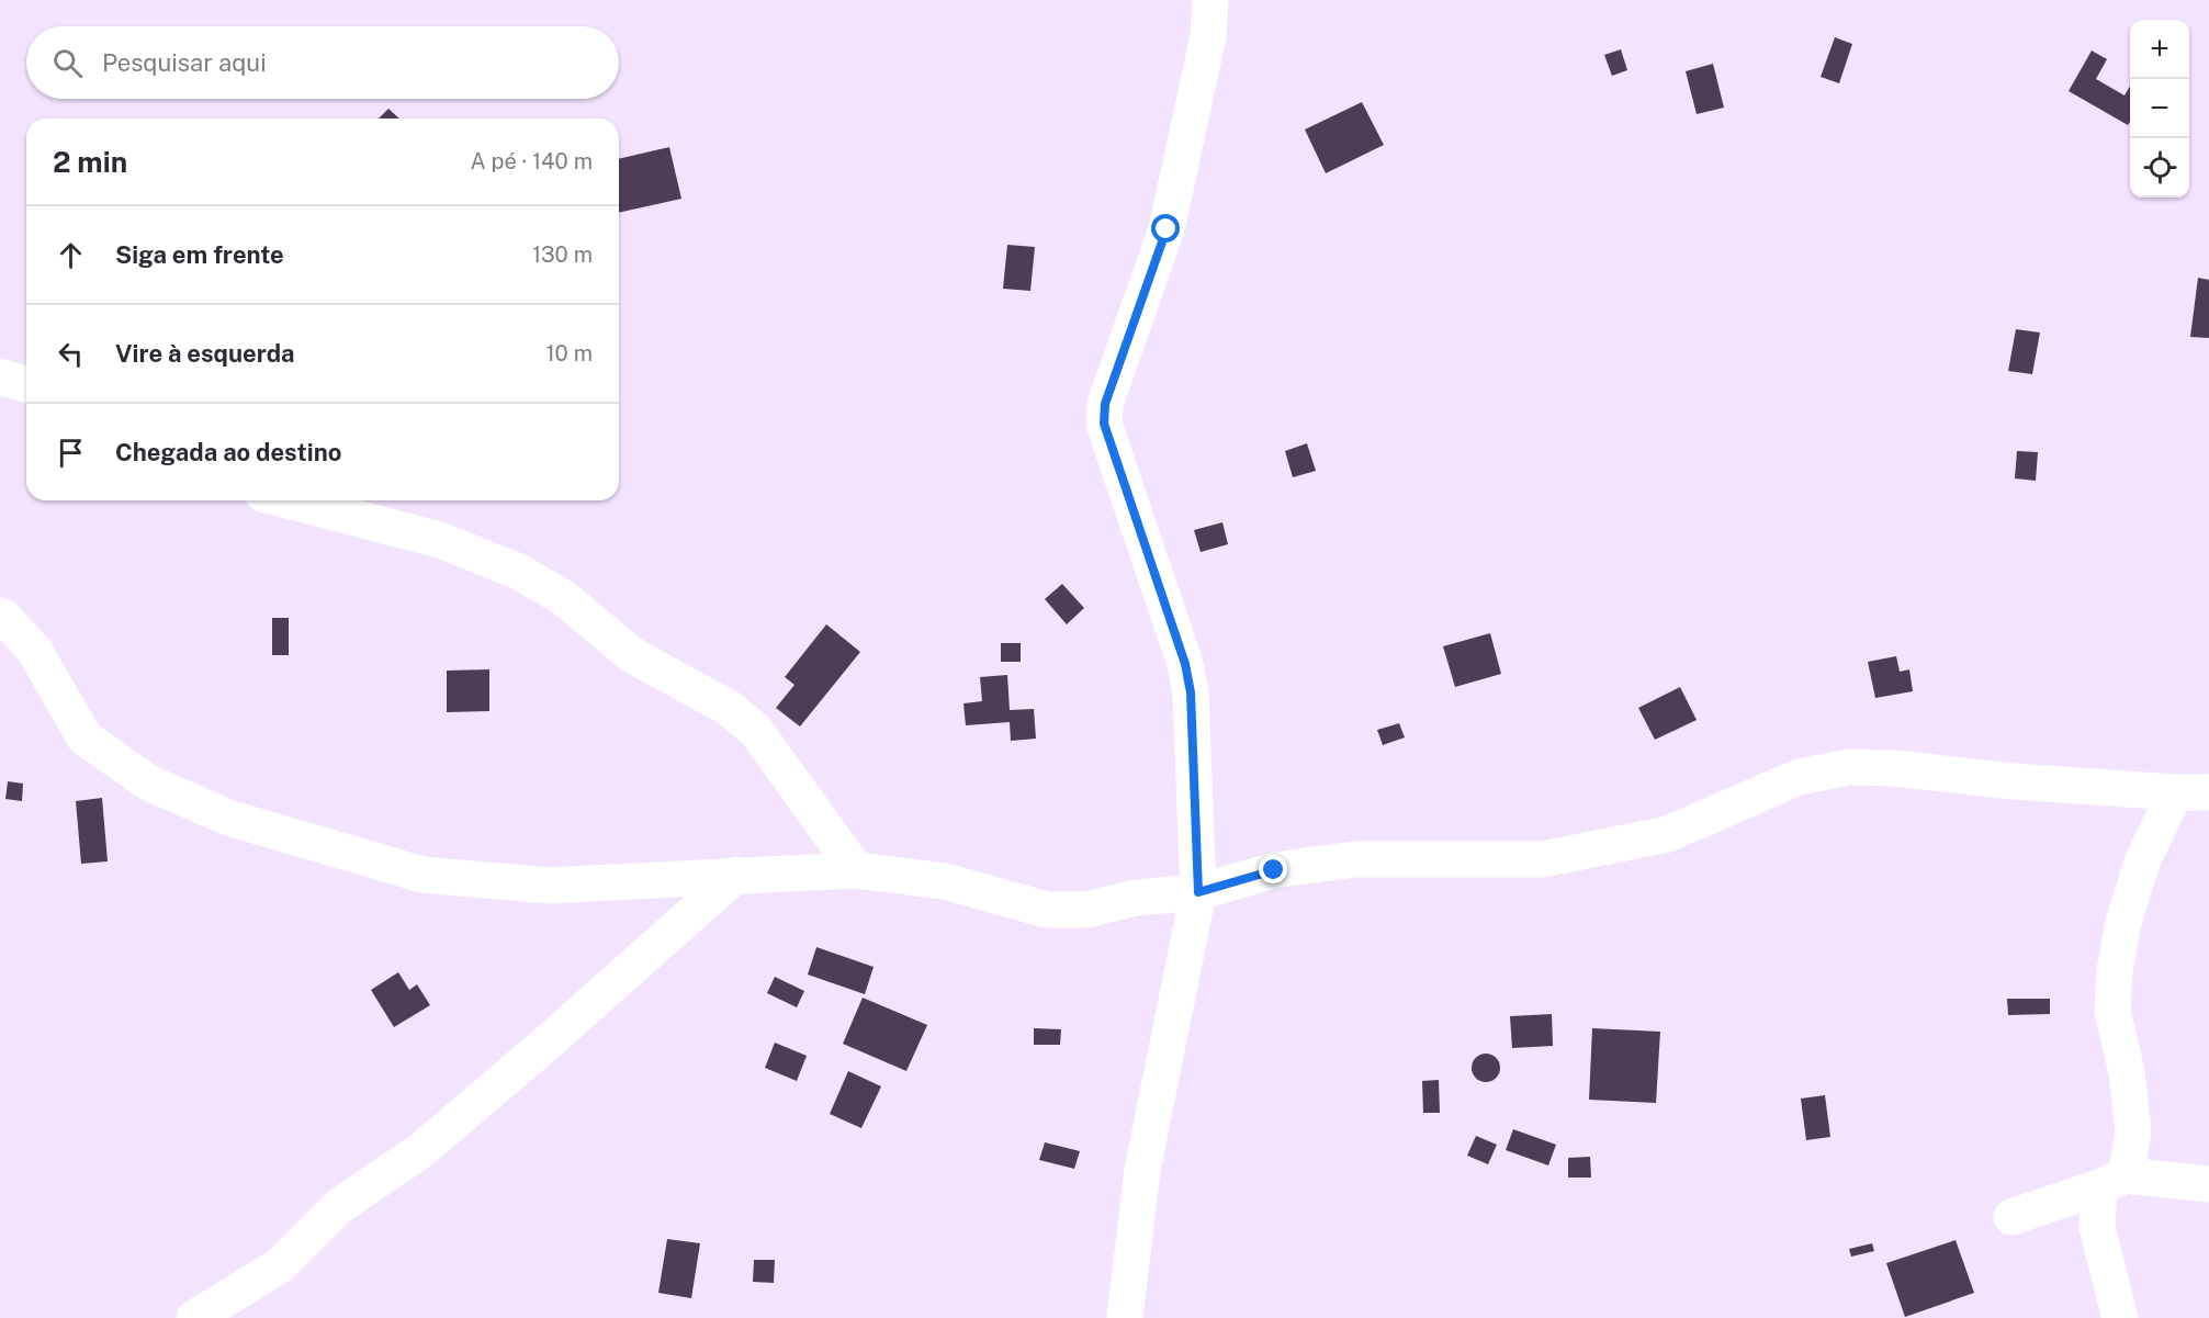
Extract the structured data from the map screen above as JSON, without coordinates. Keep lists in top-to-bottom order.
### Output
{
  "page": {
    "map_buttons": ["+", "−"],
    "search": "Pesquisar aqui",
    "heading": ["2 min", "A pé · 140 m"],
    "list": [
      ["Siga em frente", "130 m"],
      ["Vire à esquerda", "10 m"],
      "Chegada ao destino"
    ]
  }
}
